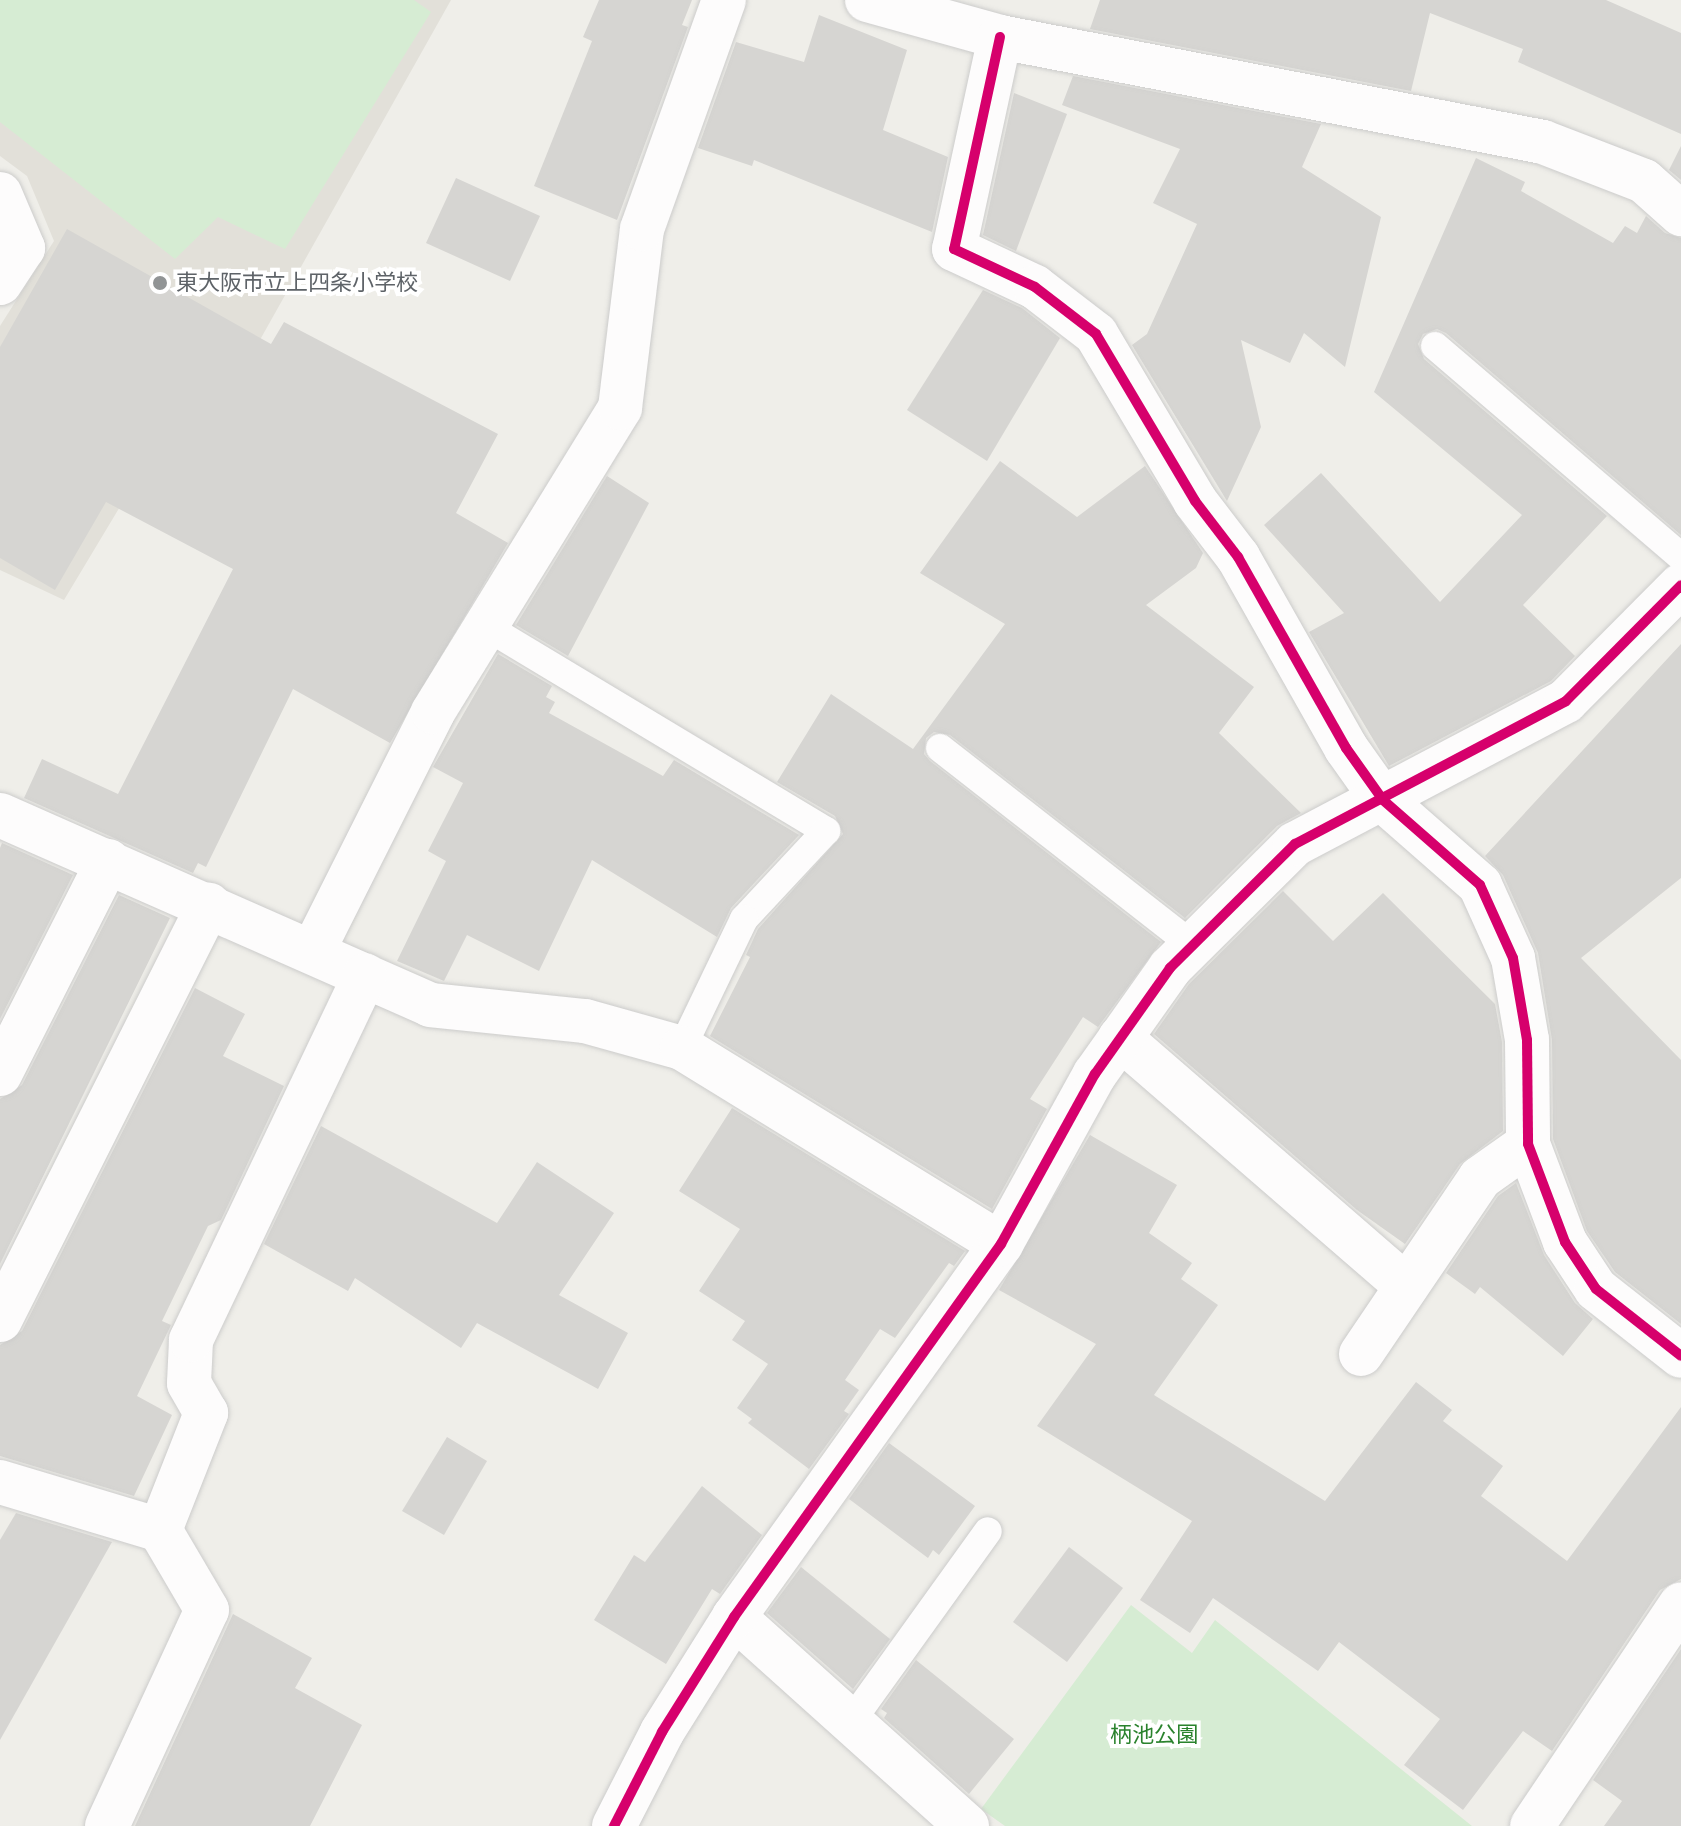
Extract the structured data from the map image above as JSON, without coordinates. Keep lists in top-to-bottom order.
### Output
{
  "parks": ["柄池公園"],
  "places": ["東大阪市立上四条小学校"]
}
